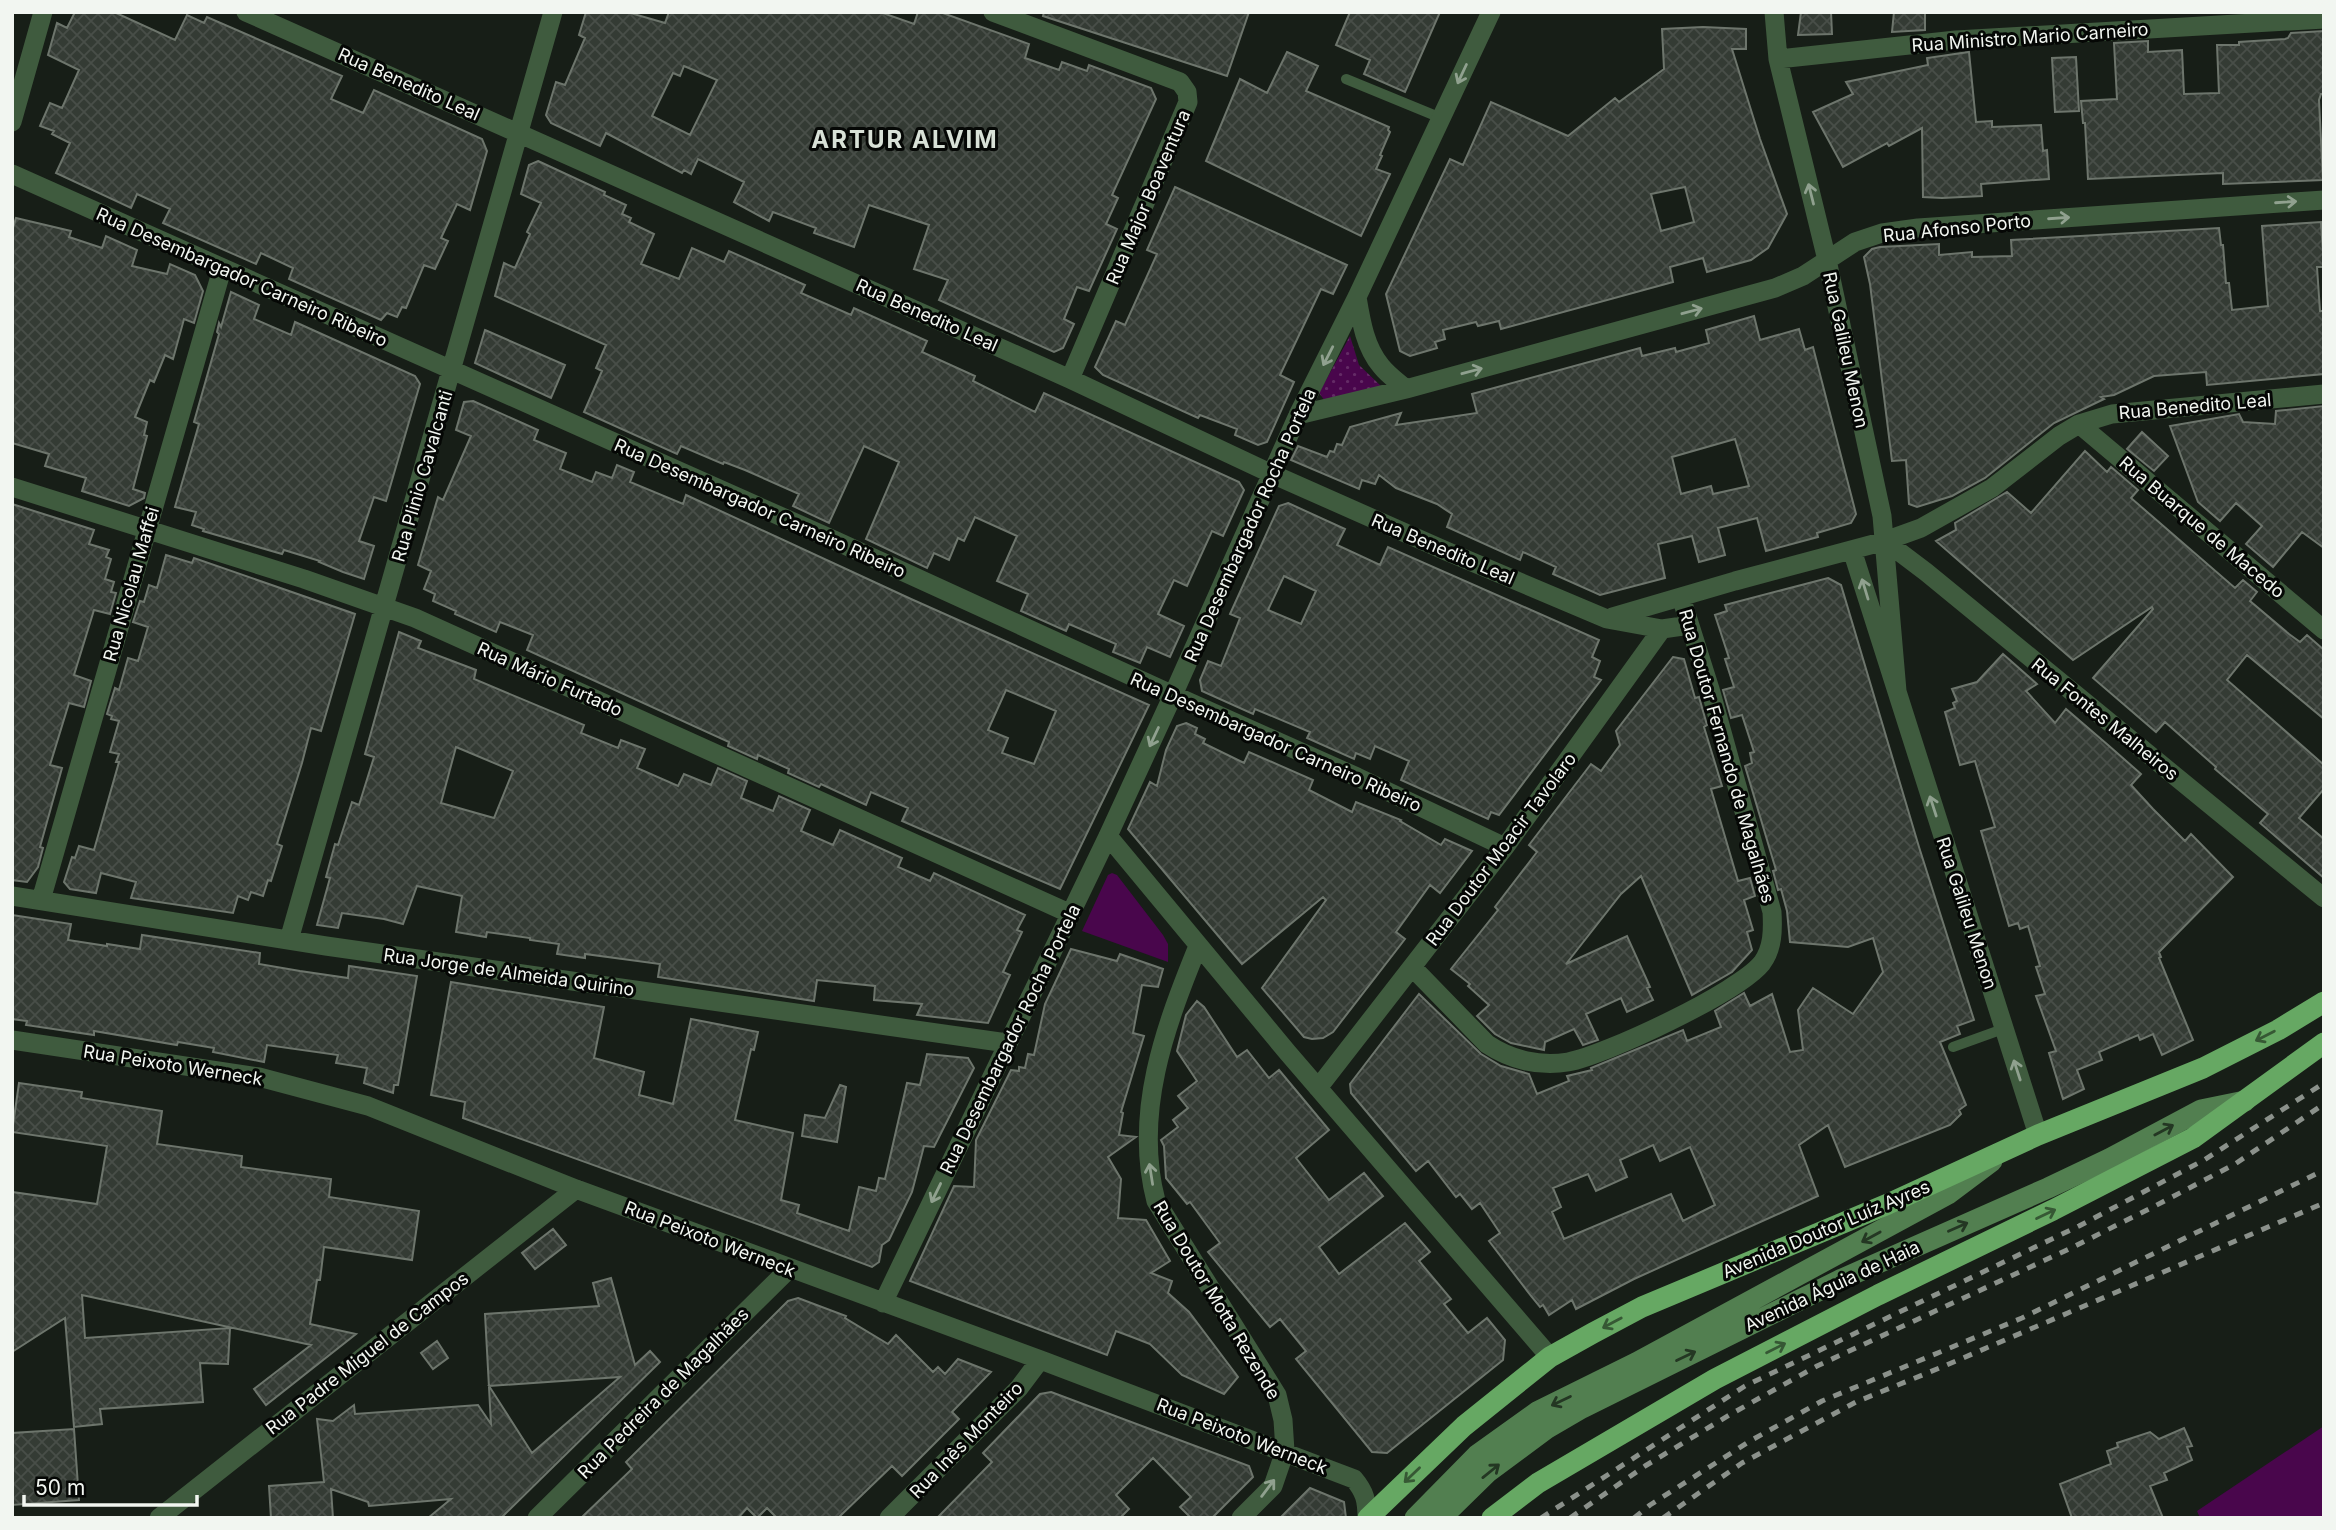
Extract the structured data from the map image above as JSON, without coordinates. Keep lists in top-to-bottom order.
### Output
{
  "streets": {
    "highway": ["Avenida Doutor Luíz Ayres"],
    "main road": ["Avenida Águia de Haia"],
    "street": [
      "Rua Ministro Mario Carneiro",
      "Rua Benedito Leal",
      "Rua Major Boaventura",
      "Rua Afonso Porto",
      "Rua Desembargador Carneiro Ribeiro",
      "Rua Galileu Menon",
      "Rua Plinio Cavalcanti",
      "Rua Desembargador Rocha Portela",
      "Rua Buarque de Macedo",
      "Rua Nicolau Maffei",
      "Rua Mário Furtado",
      "Rua Fontes Malheiros",
      "Rua Doutor Fernando de Magalhães",
      "Rua Doutor Moacir Tavolaro",
      "Rua Jorge de Almeida Quirino",
      "Rua Peixoto Werneck",
      "Rua Doutor Motta Rezende",
      "Rua Padre Miguel de Campos",
      "Rua Pedreira de Magalhães",
      "Rua Inês Monteiro"
    ]
  },
  "crossings": [
    ["Rua Ministro Mario Carneiro", "Rua Galileu Menon"],
    ["Rua Benedito Leal", "Rua Major Boaventura"],
    ["Rua Benedito Leal", "Rua Galileu Menon"],
    ["Rua Benedito Leal", "Rua Plinio Cavalcanti"],
    ["Rua Benedito Leal", "Rua Desembargador Rocha Portela"],
    ["Rua Benedito Leal", "Rua Buarque de Macedo"],
    ["Rua Benedito Leal", "Rua Fontes Malheiros"],
    ["Rua Benedito Leal", "Rua Doutor Fernando de Magalhães"],
    ["Rua Benedito Leal", "Rua Doutor Moacir Tavolaro"],
    ["Rua Afonso Porto", "Rua Galileu Menon"],
    ["Rua Afonso Porto", "Rua Desembargador Rocha Portela"],
    ["Rua Desembargador Carneiro Ribeiro", "Rua Plinio Cavalcanti"],
    ["Rua Desembargador Carneiro Ribeiro", "Rua Desembargador Rocha Portela"],
    ["Rua Desembargador Carneiro Ribeiro", "Rua Nicolau Maffei"],
    ["Rua Desembargador Carneiro Ribeiro", "Rua Doutor Moacir Tavolaro"],
    ["Rua Galileu Menon", "Rua Fontes Malheiros"],
    ["Rua Galileu Menon", "Avenida Doutor Luíz Ayres"],
    ["Rua Plinio Cavalcanti", "Rua Mário Furtado"],
    ["Rua Plinio Cavalcanti", "Rua Jorge de Almeida Quirino"],
    ["Rua Desembargador Rocha Portela", "Rua Mário Furtado"],
    ["Rua Desembargador Rocha Portela", "Rua Jorge de Almeida Quirino"],
    ["Rua Desembargador Rocha Portela", "Rua Peixoto Werneck"],
    ["Rua Nicolau Maffei", "Rua Mário Furtado"],
    ["Rua Nicolau Maffei", "Rua Jorge de Almeida Quirino"],
    ["Rua Doutor Fernando de Magalhães", "Rua Doutor Moacir Tavolaro"],
    ["Rua Peixoto Werneck", "Avenida Doutor Luíz Ayres"],
    ["Rua Peixoto Werneck", "Rua Doutor Motta Rezende"],
    ["Rua Peixoto Werneck", "Rua Padre Miguel de Campos"],
    ["Rua Peixoto Werneck", "Rua Pedreira de Magalhães"],
    ["Rua Peixoto Werneck", "Rua Inês Monteiro"],
    ["Avenida Doutor Luíz Ayres", "Avenida Águia de Haia"]
  ],
  "one_way": [
    "Rua Afonso Porto",
    "Rua Galileu Menon",
    "Rua Desembargador Rocha Portela",
    "Rua Doutor Motta Rezende"
  ],
  "districts": ["ARTUR ALVIM"],
  "scale_bar": "50 m"
}
